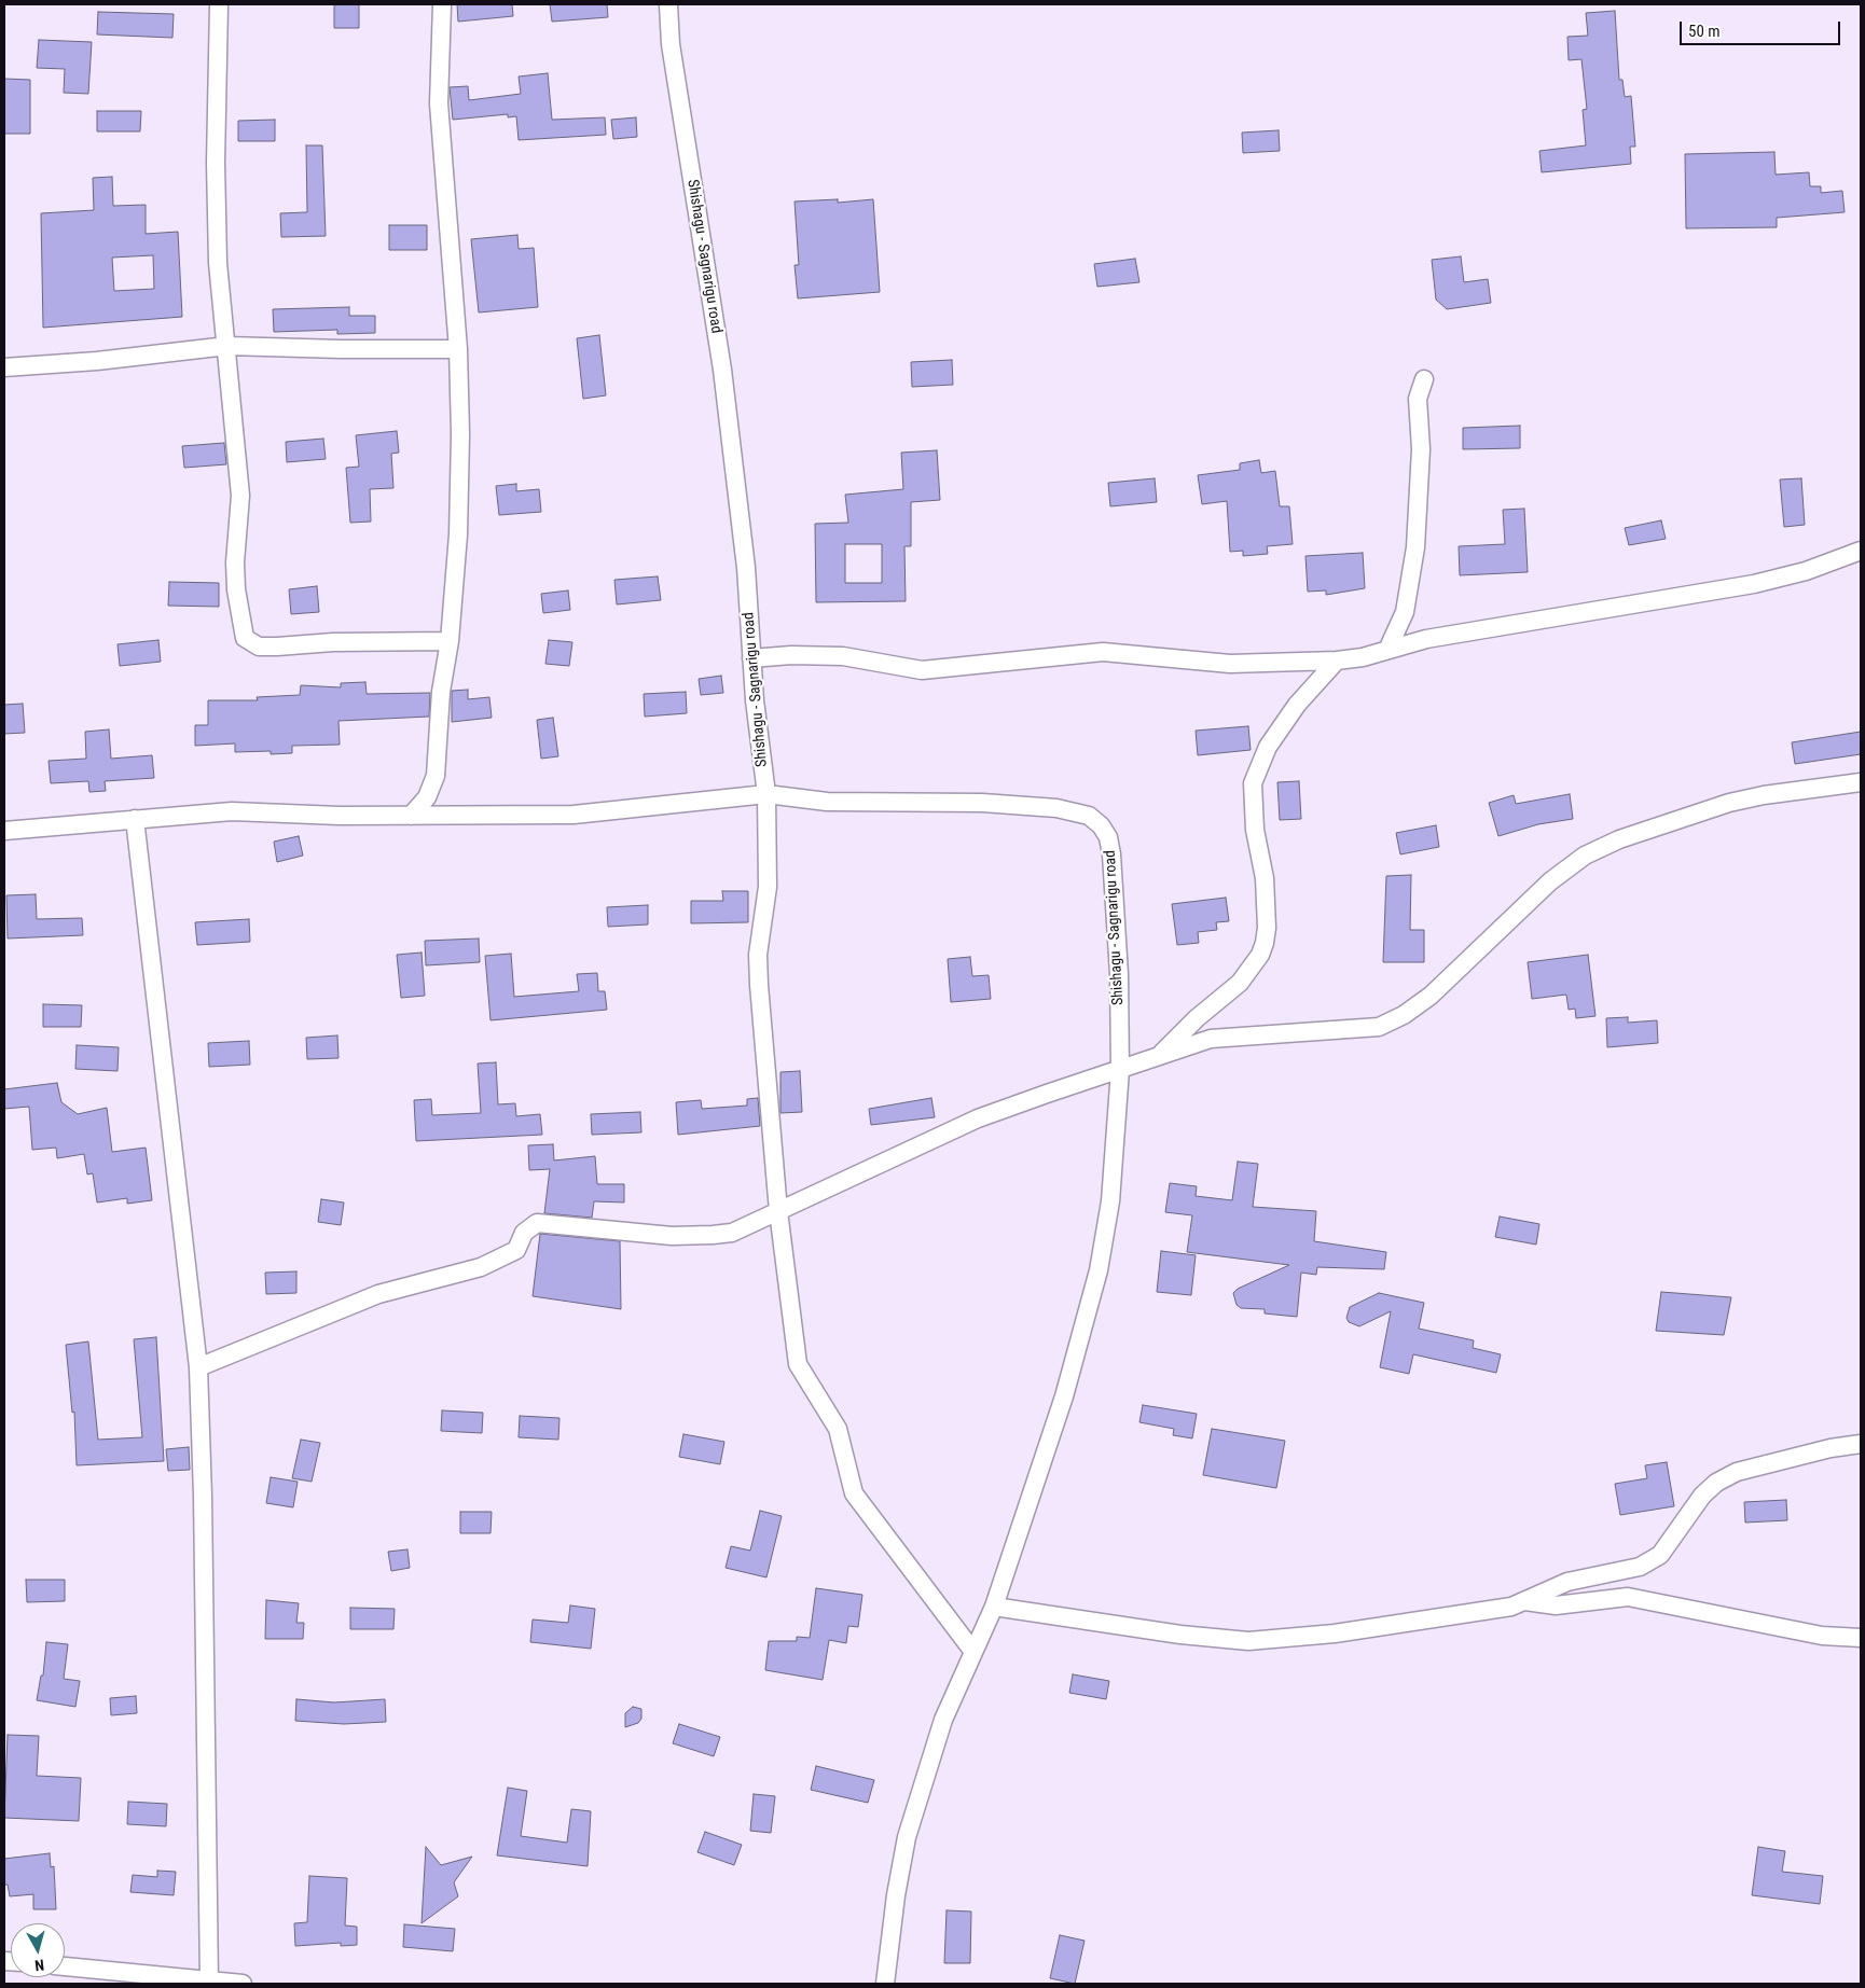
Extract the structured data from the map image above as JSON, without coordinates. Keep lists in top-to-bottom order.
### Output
{
  "streets": {
    "street": ["Shishagu - Sagnarigu road"]
  },
  "scale_bar": "50 m",
  "north": "bottom"
}
